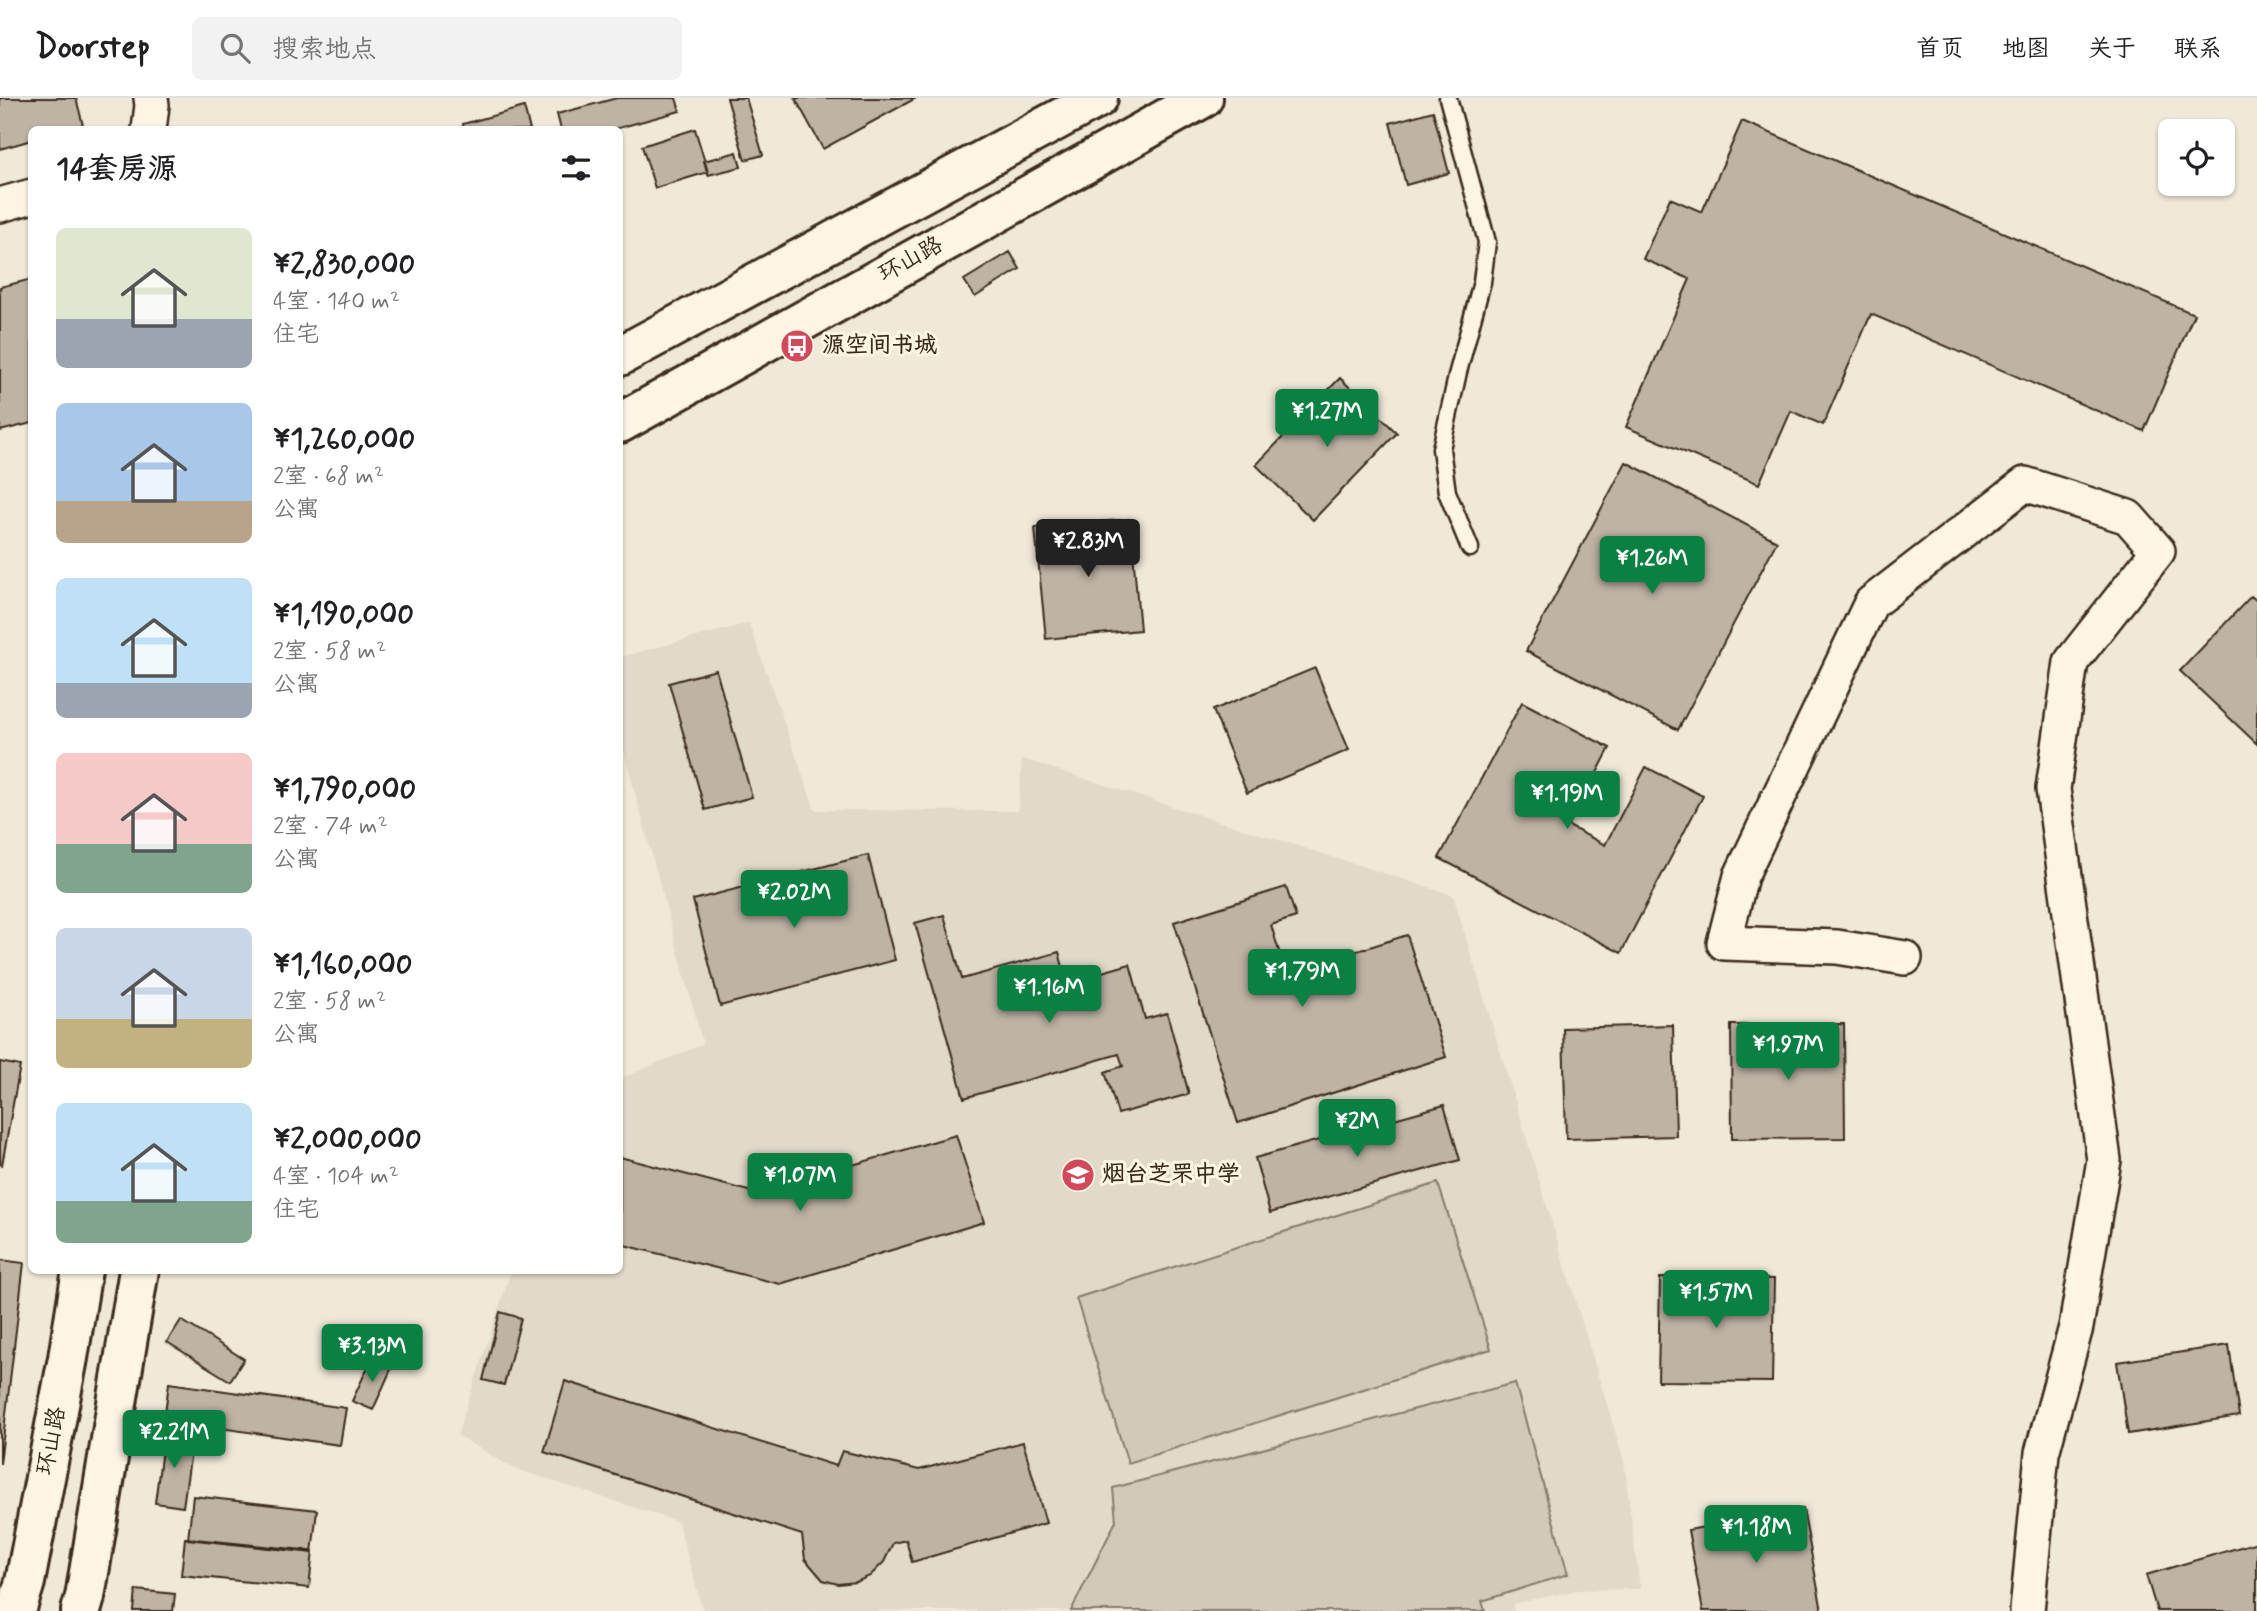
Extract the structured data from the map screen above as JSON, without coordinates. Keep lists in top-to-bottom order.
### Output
{
  "streets": {
    "main road": ["环山路"]
  },
  "places": {
    "bus stop": ["源空间书城"],
    "school or university": ["烟台芝罘中学"]
  },
  "page": {
    "header": "Doorstep",
    "search": "搜索地点",
    "nav": [
      "首页",
      "地图",
      "关于",
      "联系"
    ],
    "heading": "14套房源",
    "list": [
      {
        "name": "¥2,830,000",
        "note": "4室 · 140 m² · 住宅"
      },
      {
        "name": "¥1,260,000",
        "note": "2室 · 68 m² · 公寓"
      },
      {
        "name": "¥1,190,000",
        "note": "2室 · 58 m² · 公寓"
      },
      {
        "name": "¥1,790,000",
        "note": "2室 · 74 m² · 公寓"
      },
      {
        "name": "¥1,160,000",
        "note": "2室 · 58 m² · 公寓"
      },
      {
        "name": "¥2,000,000",
        "note": "4室 · 104 m² · 住宅"
      }
    ],
    "price": [
      "¥1.27M",
      "¥2.83M",
      "¥1.26M",
      "¥1.19M",
      "¥2.02M",
      "¥1.79M",
      "¥1.16M",
      "¥1.97M",
      "¥2M",
      "¥1.07M",
      "¥1.57M",
      "¥3.13M",
      "¥2.21M",
      "¥1.18M"
    ]
  }
}
